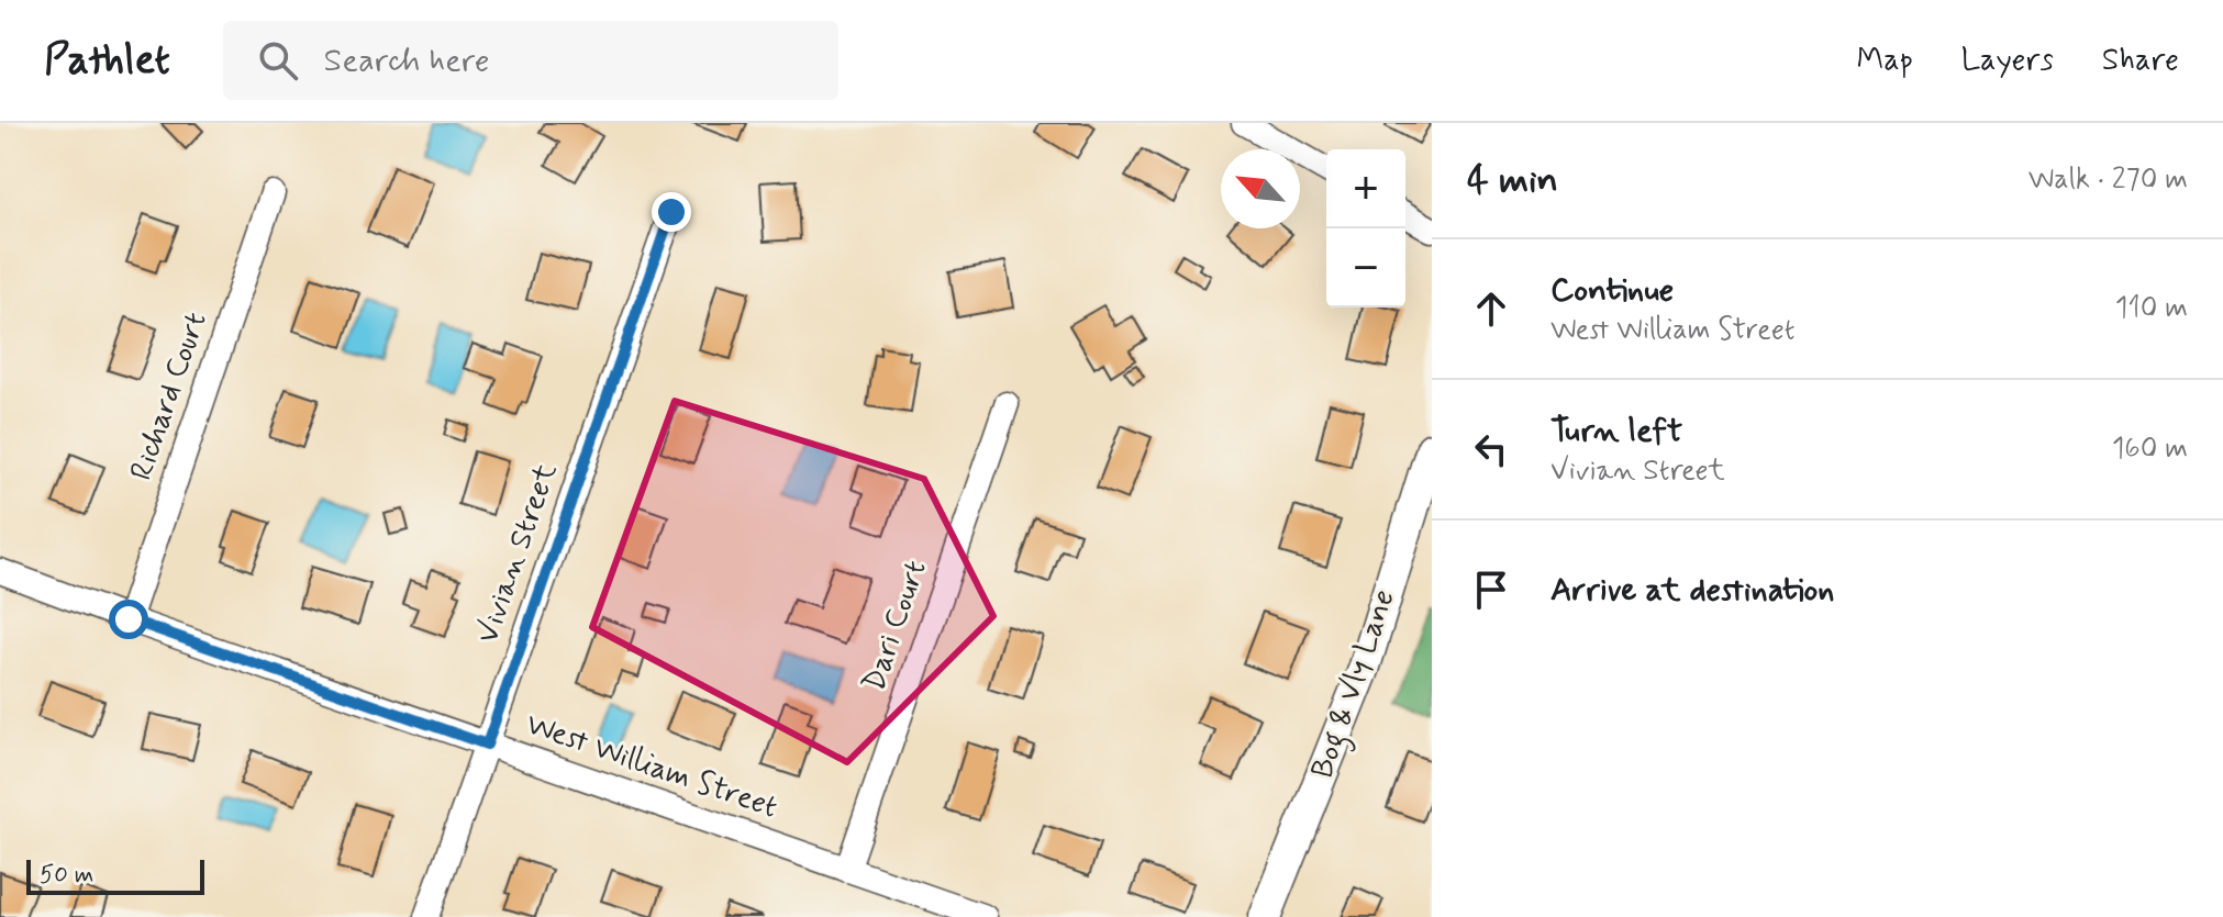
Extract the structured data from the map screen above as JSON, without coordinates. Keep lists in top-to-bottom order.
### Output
{
  "streets": {
    "street": [
      "Richard Court",
      "Vivian Street",
      "Dari Court",
      "Bog & Vly Lane",
      "West William Street"
    ]
  },
  "crossings": [
    ["Richard Court", "West William Street"],
    ["Vivian Street", "West William Street"],
    ["Dari Court", "West William Street"]
  ],
  "scale_bar": "50 m",
  "north": "top left",
  "page": {
    "header": "Pathlet",
    "search": "Search here",
    "nav": ["Map", "Layers", "Share"],
    "heading": ["4 min", "Walk · 270 m"],
    "map_buttons": ["+", "−"],
    "list": [
      ["Continue", "West William Street", "110 m"],
      ["Turn left", "Vivian Street", "160 m"],
      "Arrive at destination"
    ],
    "scale": "50 m"
  }
}
